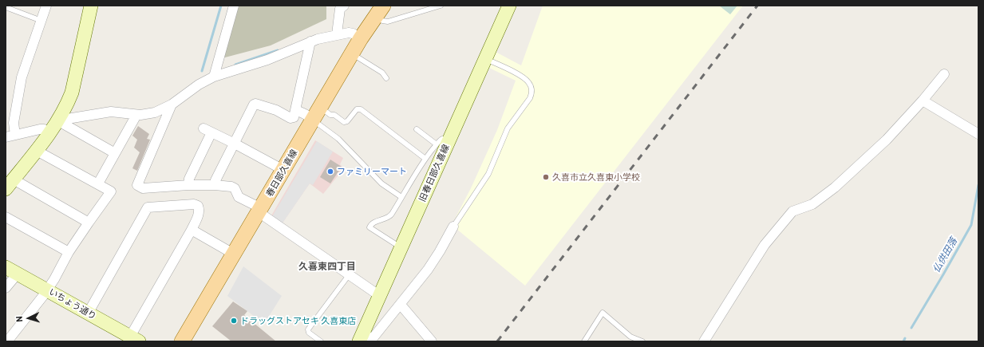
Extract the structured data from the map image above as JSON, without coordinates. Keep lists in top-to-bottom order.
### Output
{
  "streets": {
    "main road": ["春日部久喜線"],
    "street": ["旧春日部久喜線", "いちょう通り"]
  },
  "districts": ["久喜東四丁目"],
  "water": ["仏供田落"],
  "places": ["ファミリーマート", "久喜市立久喜東小学校", "ドラッグストアセキ 久喜東店"],
  "north": "left"
}
